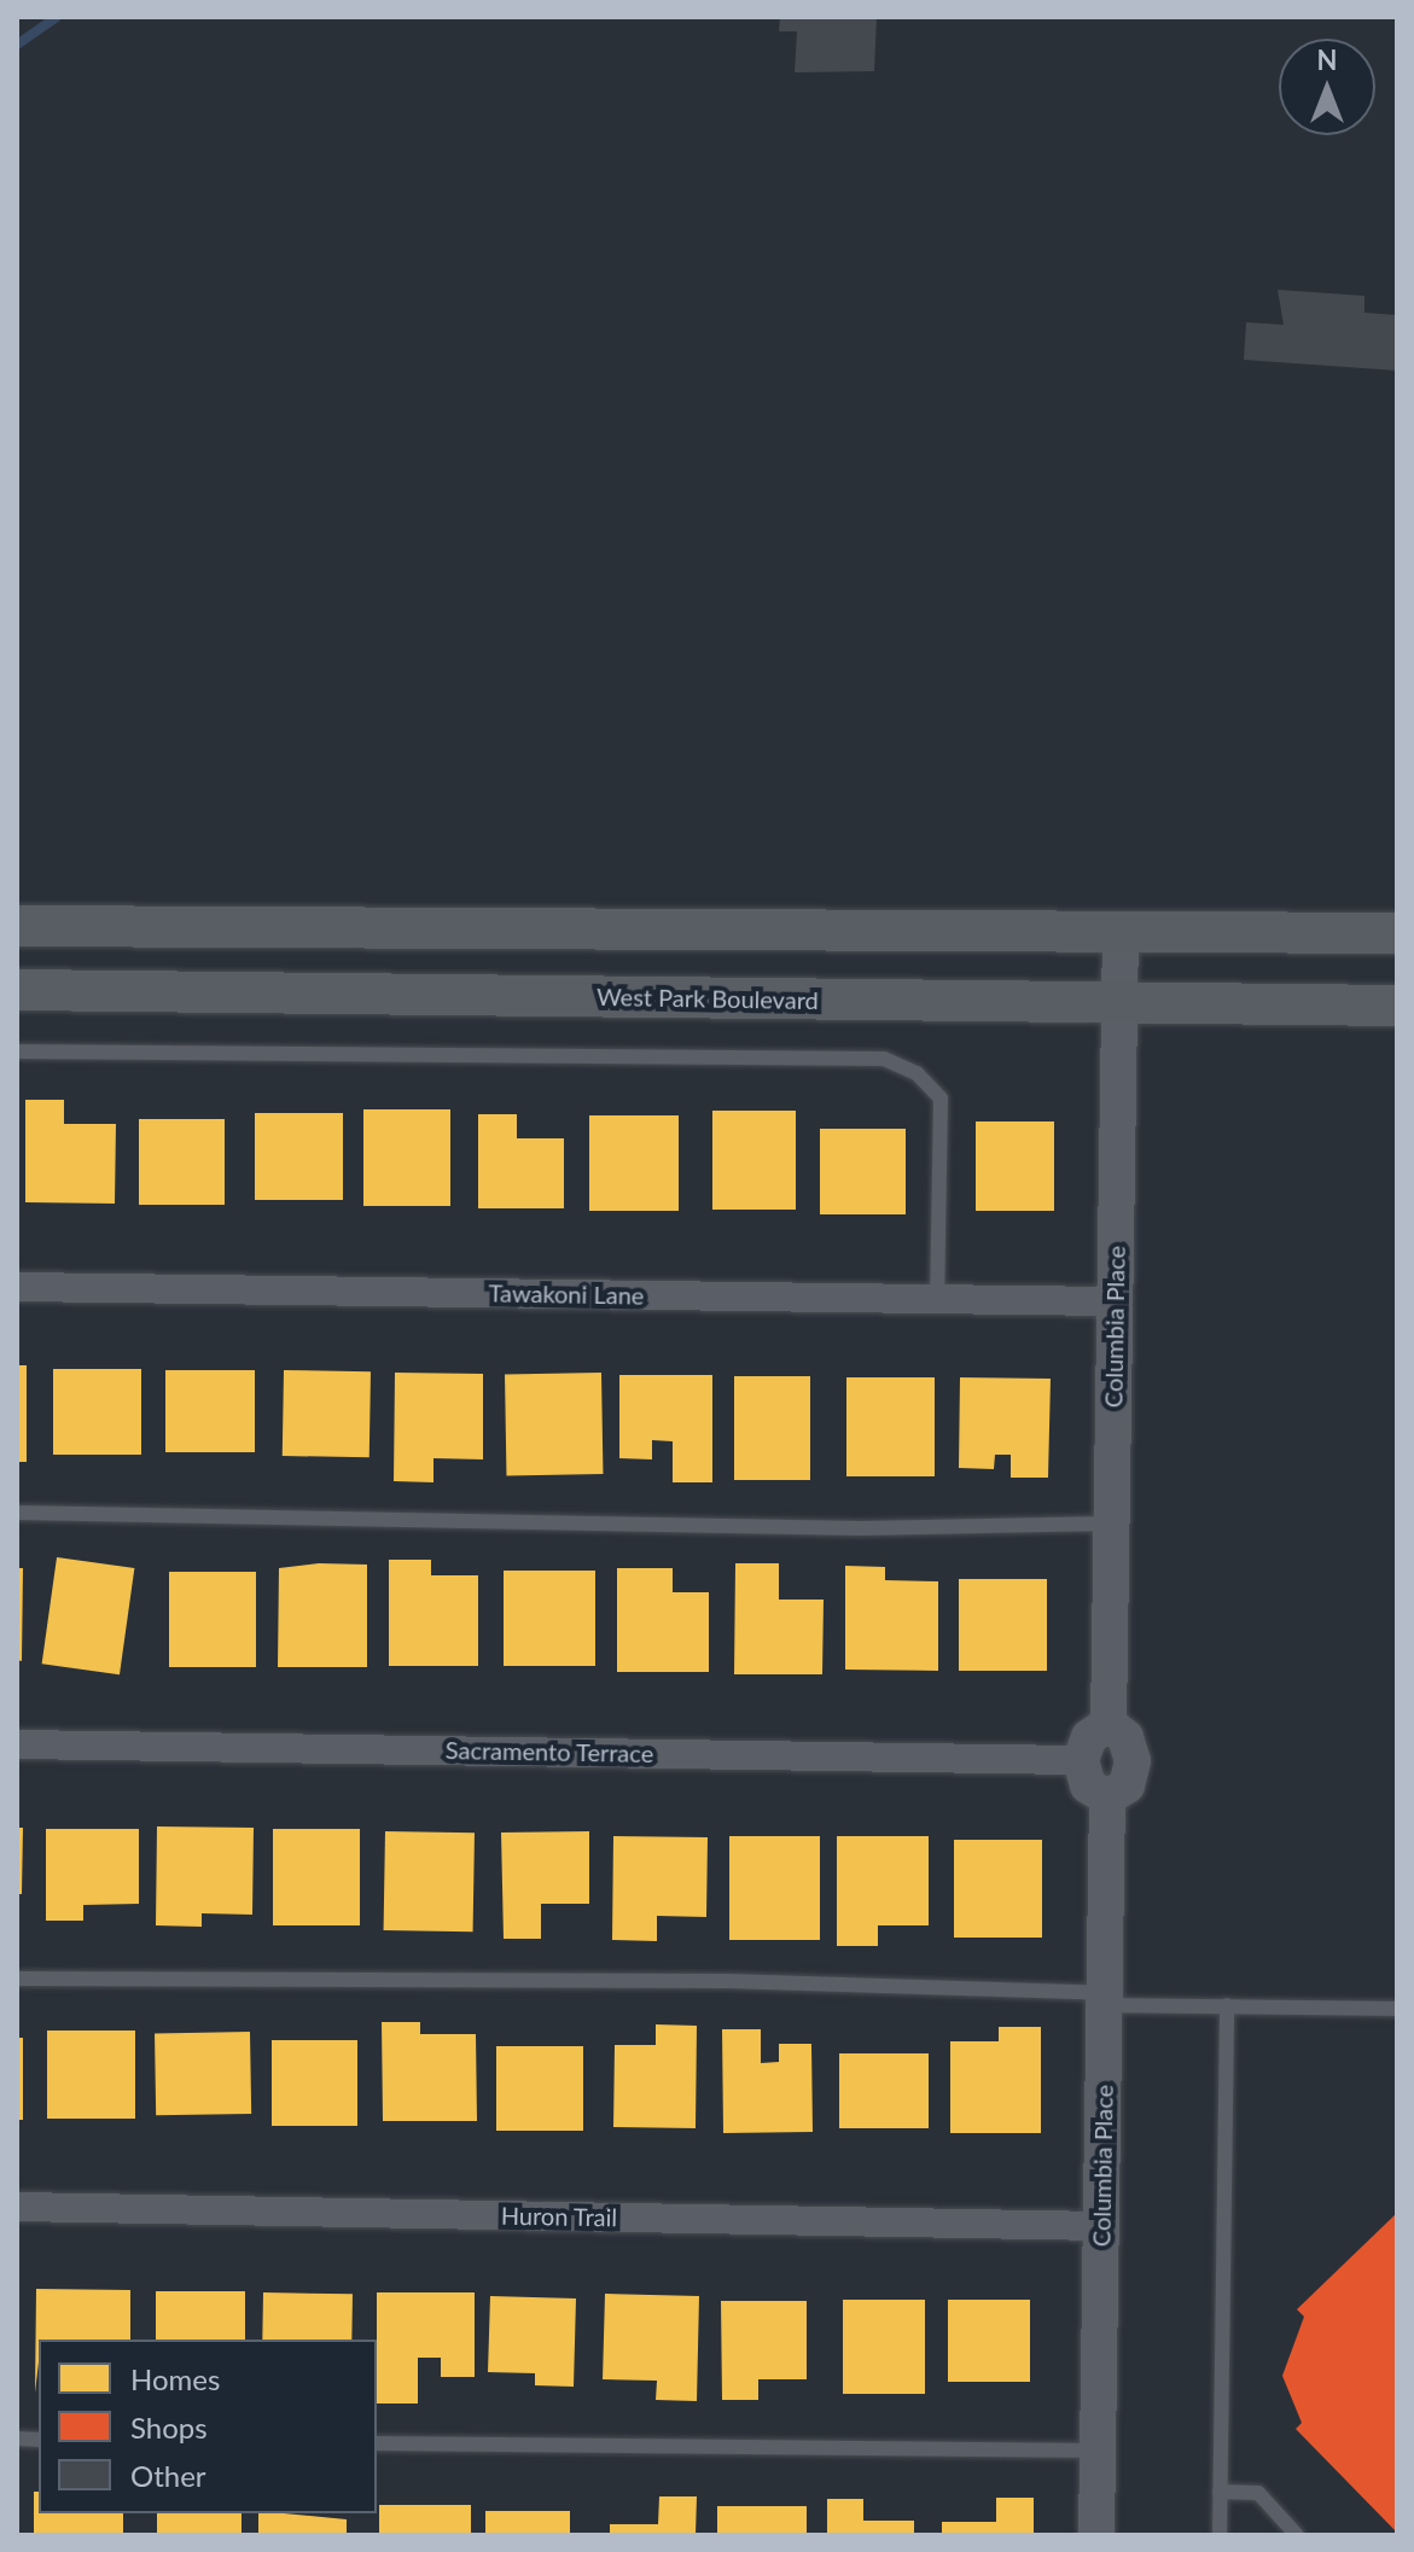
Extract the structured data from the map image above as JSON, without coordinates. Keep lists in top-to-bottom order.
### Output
{
  "streets": {
    "main road": ["West Park Boulevard"],
    "street": [
      "Tawakoni Lane",
      "Columbia Place",
      "Sacramento Terrace",
      "Huron Trail"
    ]
  },
  "crossings": [
    ["West Park Boulevard", "Columbia Place"],
    ["Tawakoni Lane", "Columbia Place"],
    ["Columbia Place", "Sacramento Terrace"],
    ["Columbia Place", "Huron Trail"]
  ],
  "legend": ["Homes", "Shops", "Other"],
  "north": "top"
}
